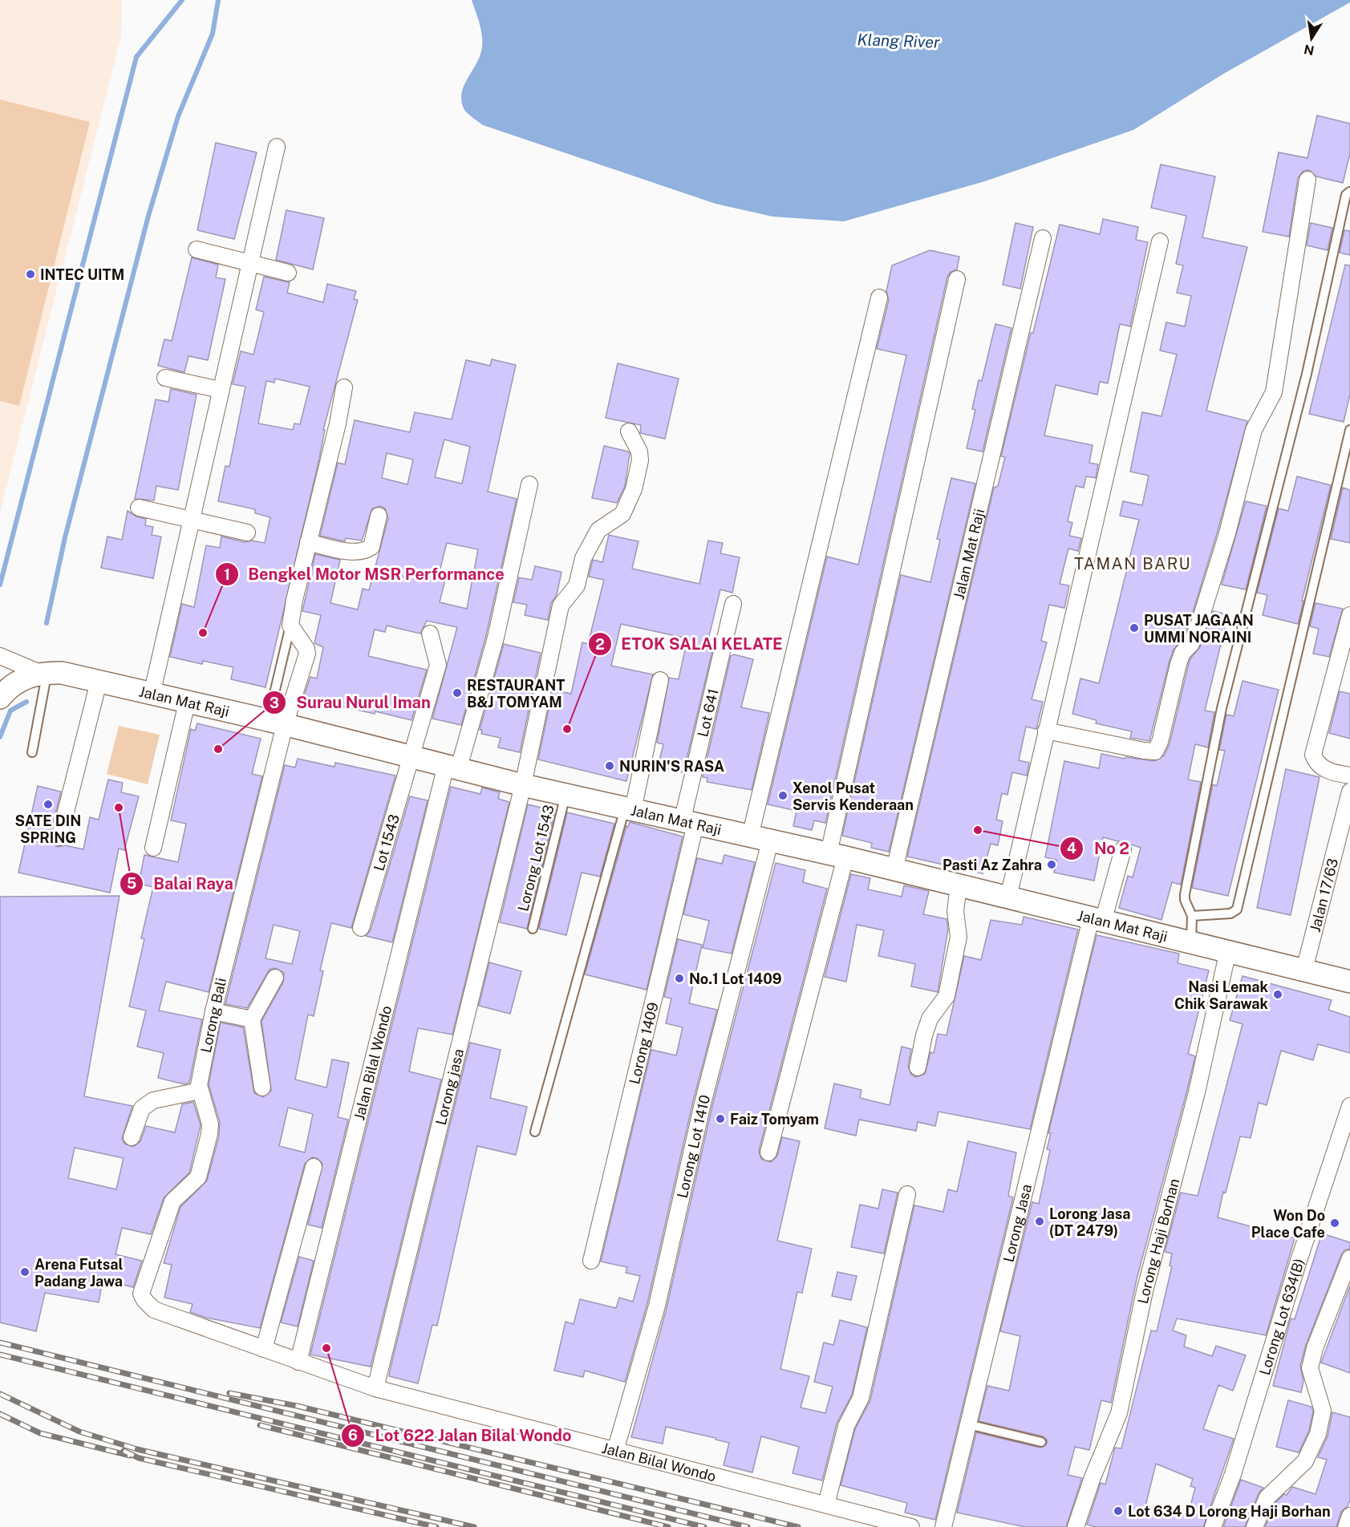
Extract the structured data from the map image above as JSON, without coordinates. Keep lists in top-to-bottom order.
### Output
{
  "streets": {
    "street": [
      "Jalan Mat Raji",
      "Lot 641",
      "Lot 1543",
      "Jalan 17/63",
      "Lorong Bali",
      "Lorong 1409",
      "Jalan Bilal Wondo",
      "Lorong jasa",
      "Lorong Lot 1410",
      "Lorong Jasa",
      "Lorong Haji Borhan",
      "Lorong Lot 634(B)"
    ],
    "lane": ["Lorong Lot 1543"]
  },
  "crossings": [
    ["Jalan Mat Raji", "Lot 641"],
    ["Jalan Mat Raji", "Lot 1543"],
    ["Jalan Mat Raji", "Lorong Lot 1543"],
    ["Jalan Mat Raji", "Jalan 17/63"],
    ["Jalan Mat Raji", "Lorong Bali"],
    ["Jalan Mat Raji", "Lorong 1409"],
    ["Jalan Mat Raji", "Jalan Bilal Wondo"],
    ["Jalan Mat Raji", "Lorong jasa"],
    ["Jalan Mat Raji", "Lorong Lot 1410"],
    ["Jalan Mat Raji", "Lorong Jasa"],
    ["Jalan Mat Raji", "Lorong Haji Borhan"],
    ["Lot 641", "Lorong 1409"],
    ["Lorong Bali", "Jalan Bilal Wondo"],
    ["Jalan Bilal Wondo", "Lorong jasa"],
    ["Jalan Bilal Wondo", "Lorong Lot 1410"]
  ],
  "districts": ["TAMAN BARU"],
  "water": ["Klang River"],
  "places": [
    "INTEC UITM",
    "PUSAT JAGAAN UMMI NORAINI",
    "Bengkel Motor MSR Performance",
    "RESTAURANT B&J TOMYAM",
    "ETOK SALAI KELATE",
    "Surau Nurul Iman",
    "NURIN'S RASA",
    "Xenol Pusat Servis Kenderaan",
    "SATE DIN SPRING",
    "Balai Raya",
    "No 2",
    "Pasti Az Zahra",
    "No.1 Lot 1409",
    "Nasi Lemak Chik Sarawak",
    "Faiz Tomyam",
    "Lorong Jasa (DT 2479)",
    "Won Do Place Cafe",
    "Arena Futsal Padang Jawa",
    "Lot 622 Jalan Bilal Wondo",
    "Lot 634 D Lorong Haji Borhan"
  ],
  "north": "bottom"
}
